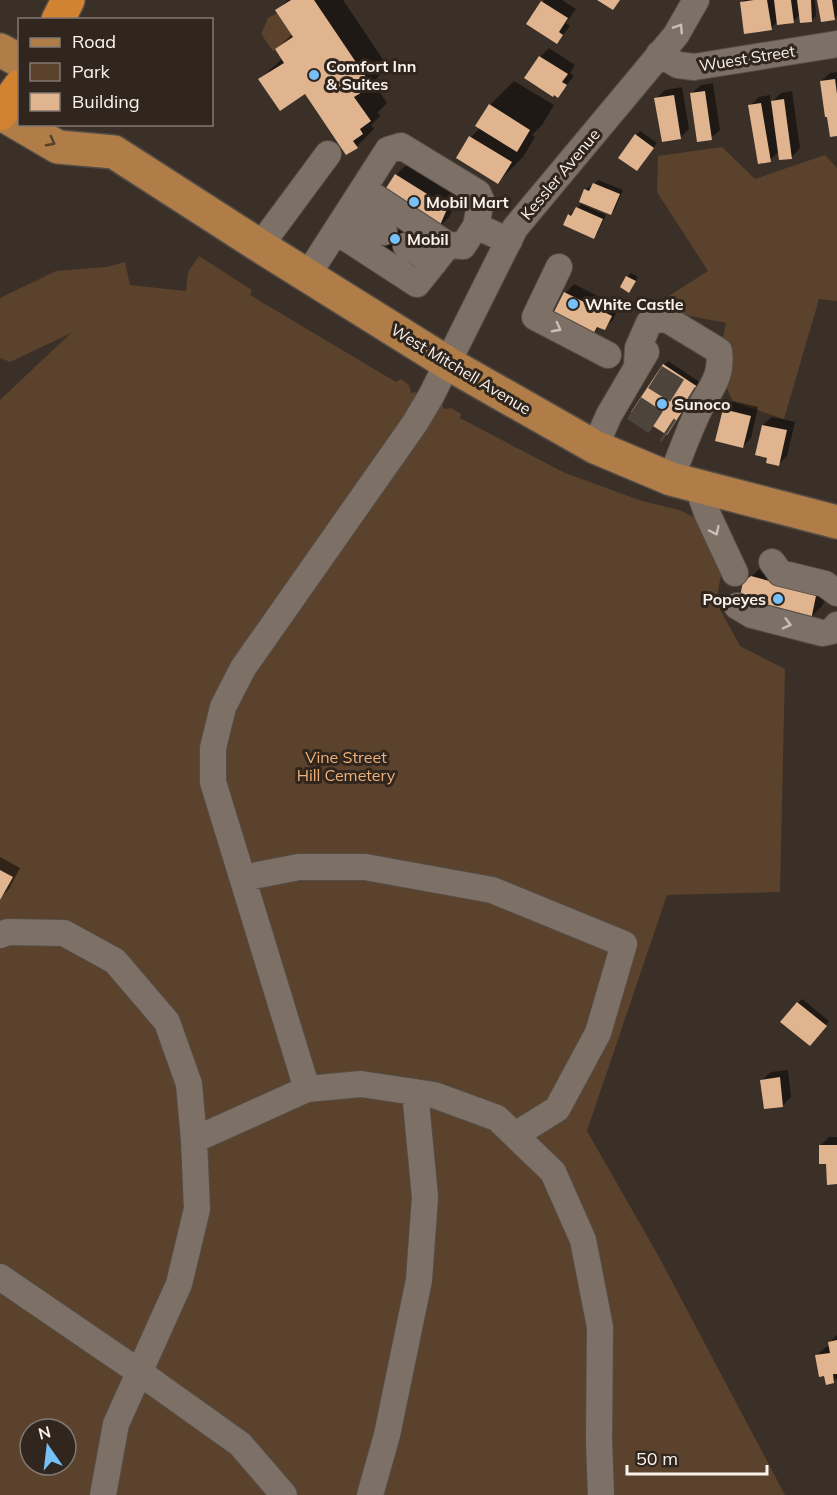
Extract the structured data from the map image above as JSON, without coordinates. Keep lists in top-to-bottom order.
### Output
{
  "streets": {
    "main road": ["West Mitchell Avenue"],
    "street": ["Wuest Street", "Kessler Avenue"]
  },
  "crossings": [
    ["Wuest Street", "Kessler Avenue"],
    ["Kessler Avenue", "West Mitchell Avenue"]
  ],
  "parks": ["Vine Street Hill Cemetery"],
  "places": [
    "Comfort Inn & Suites",
    "Mobil Mart",
    "Mobil",
    "White Castle",
    "Sunoco",
    "Popeyes"
  ],
  "legend": ["Road", "Park", "Building"],
  "scale_bar": "50 m",
  "north": "top"
}
